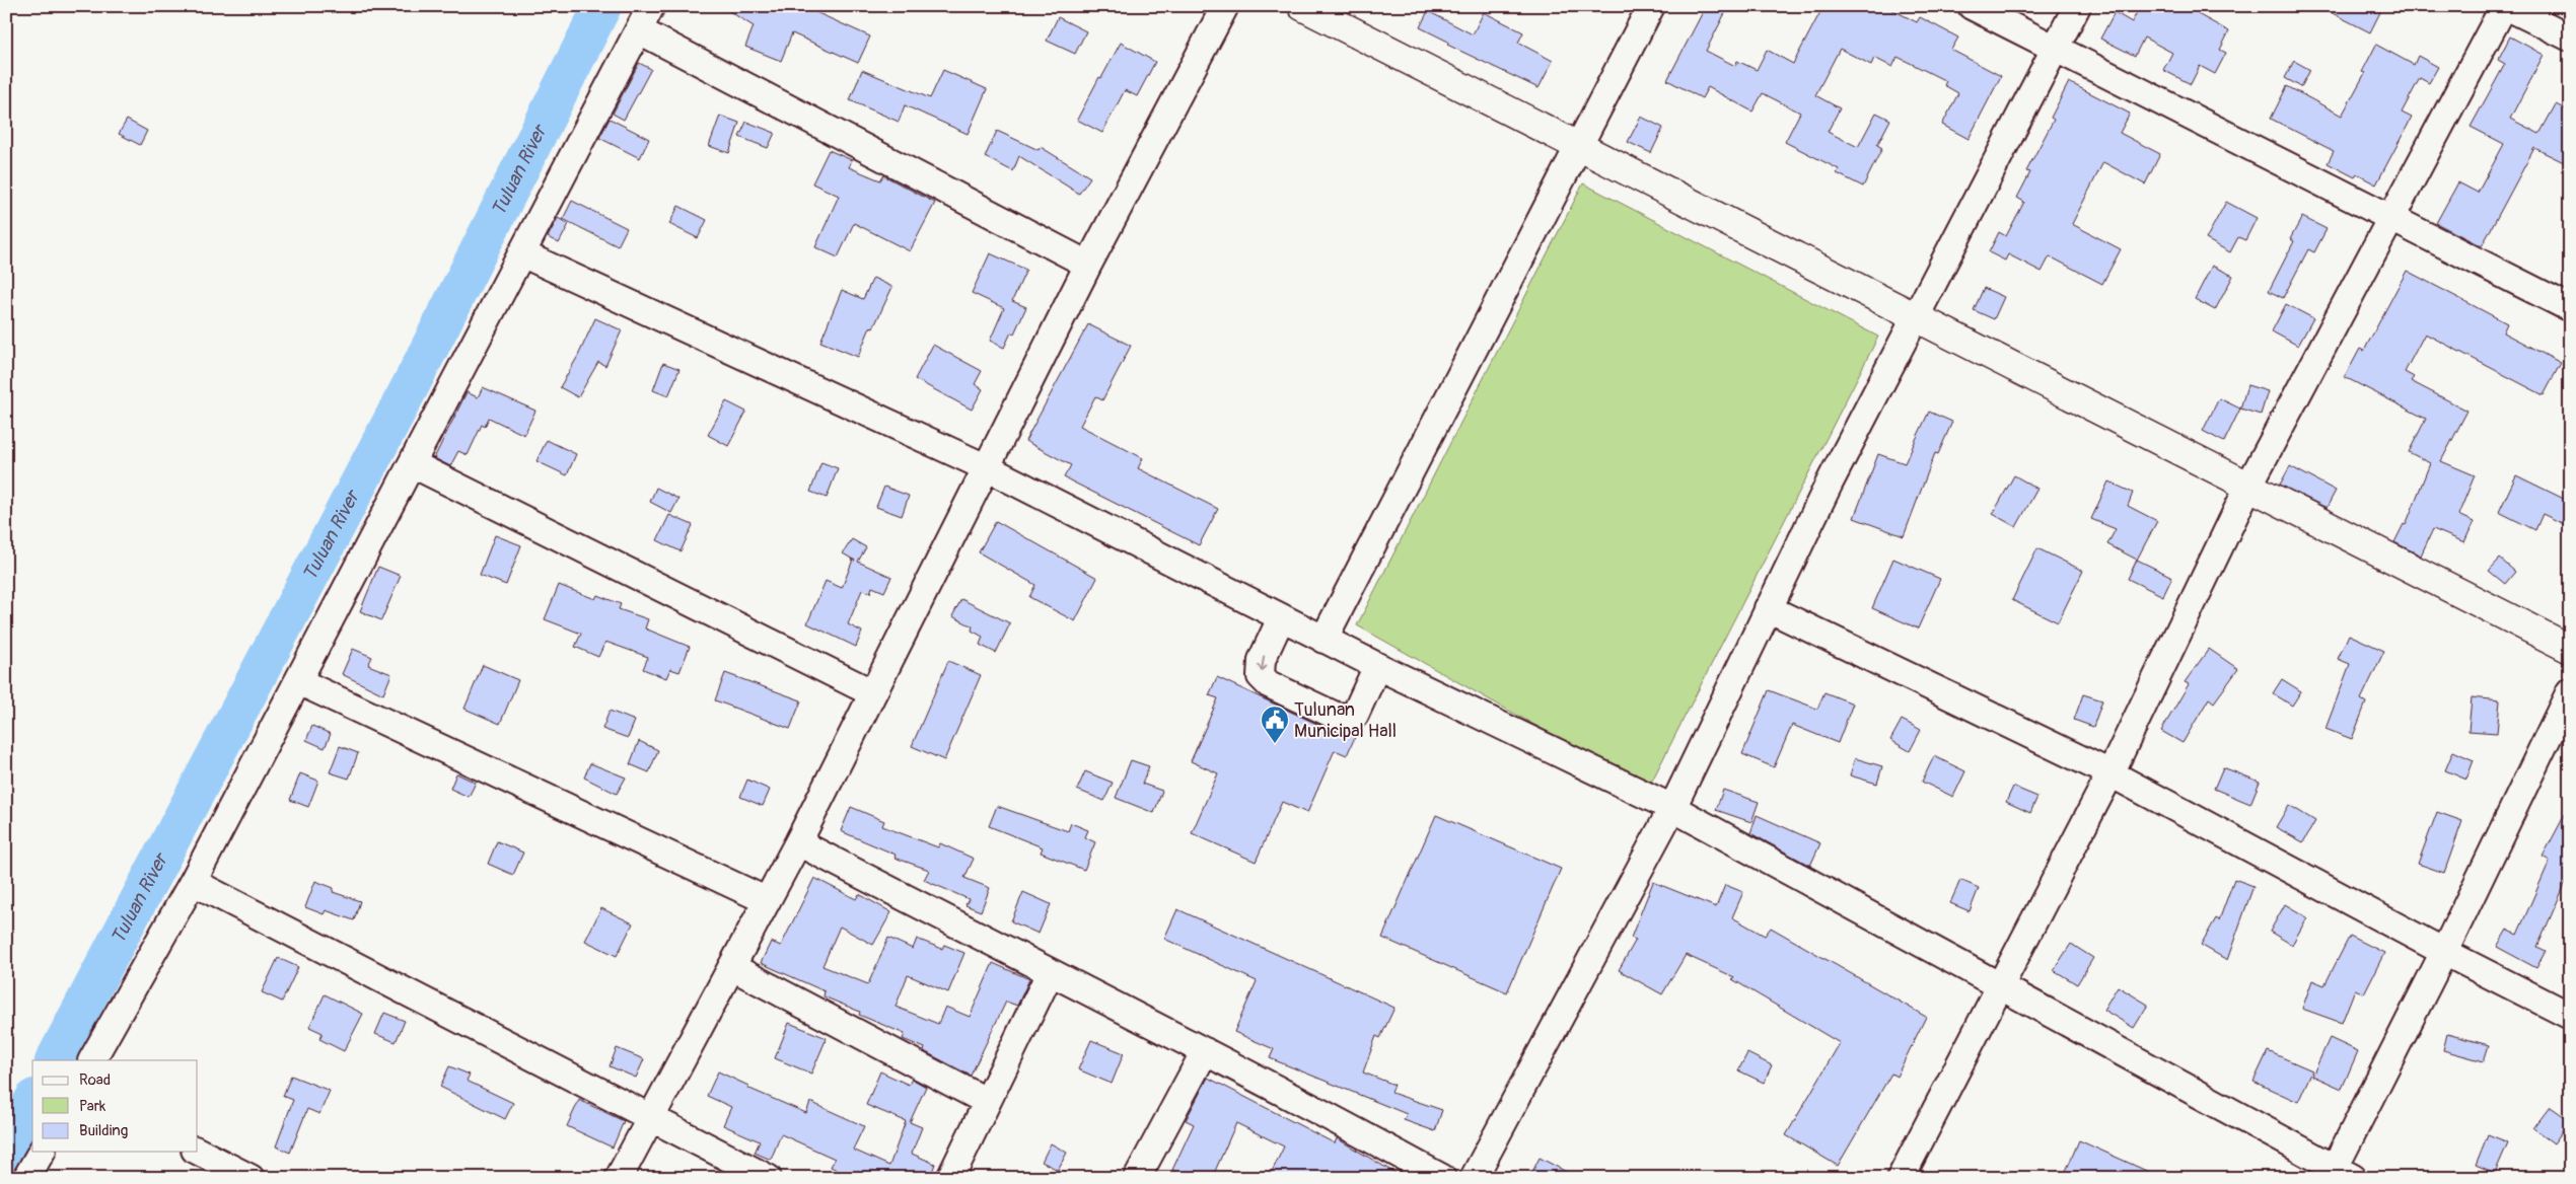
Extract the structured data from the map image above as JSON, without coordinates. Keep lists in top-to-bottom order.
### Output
{
  "water": ["Tuluan River"],
  "places": {
    "public building": ["Tulunan Municipal Hall"]
  },
  "legend": ["Road", "Park", "Building"]
}
